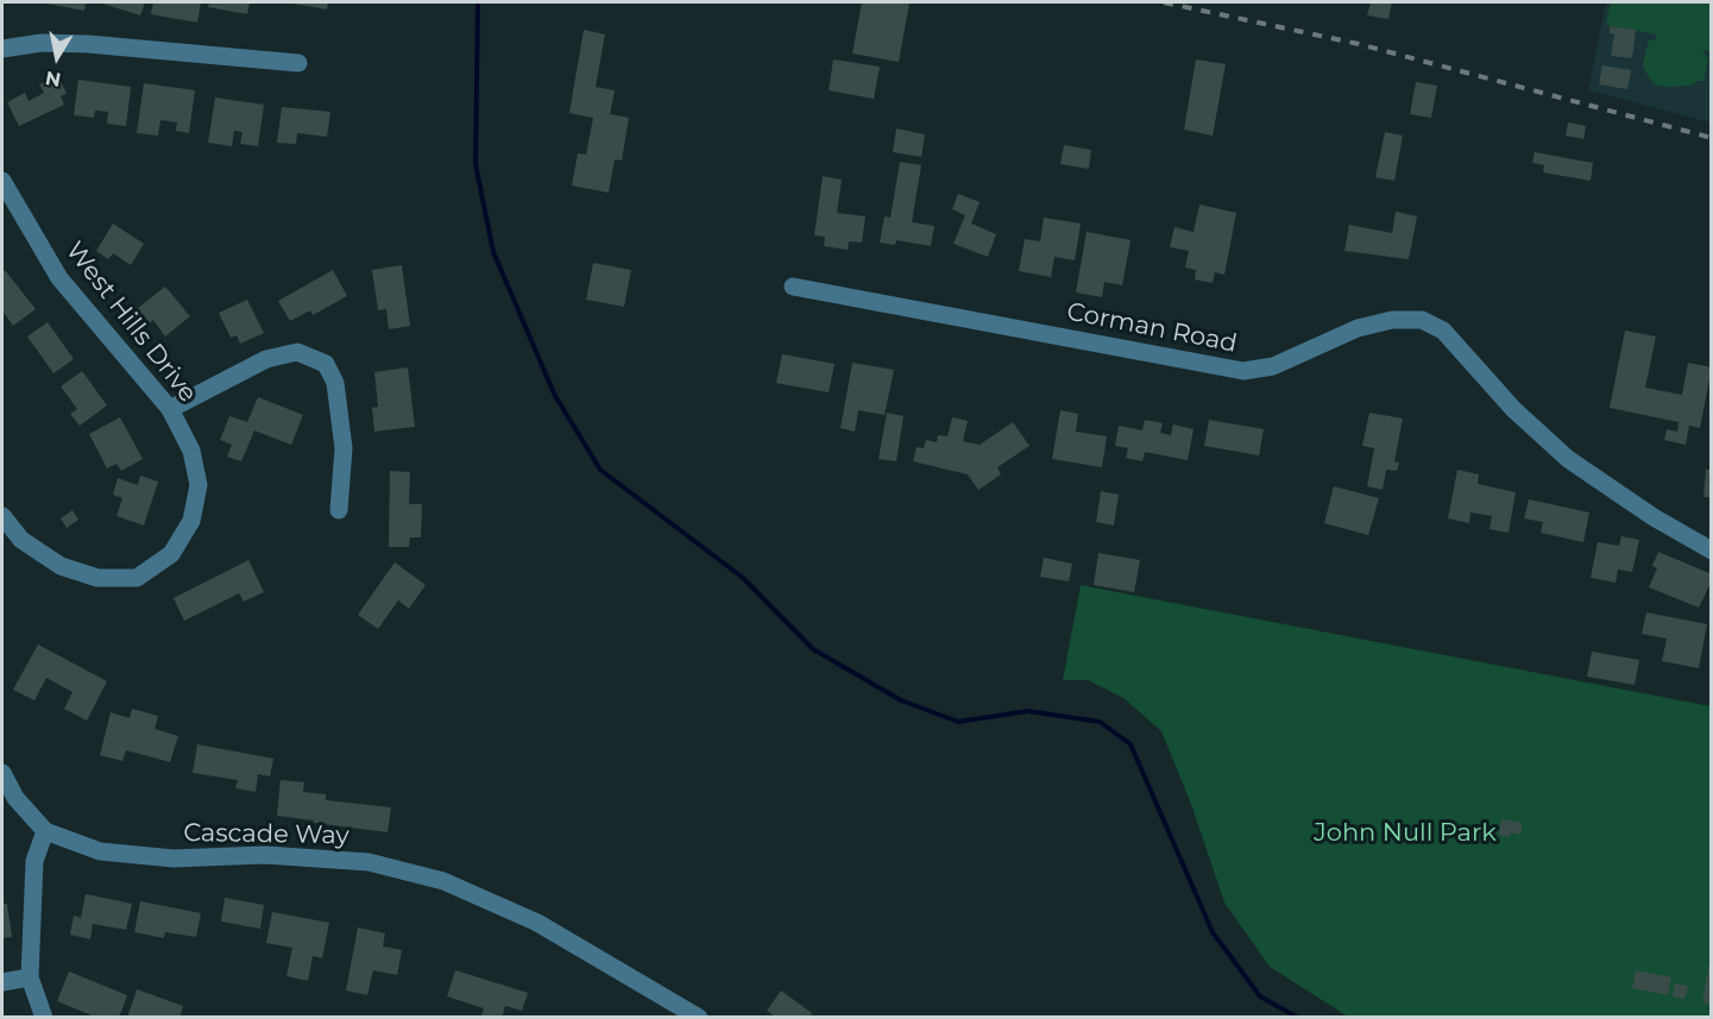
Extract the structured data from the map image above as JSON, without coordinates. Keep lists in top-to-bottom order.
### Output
{
  "streets": {
    "street": ["West Hills Drive", "Corman Road", "Cascade Way"]
  },
  "parks": ["John Null Park"],
  "north": "bottom"
}
